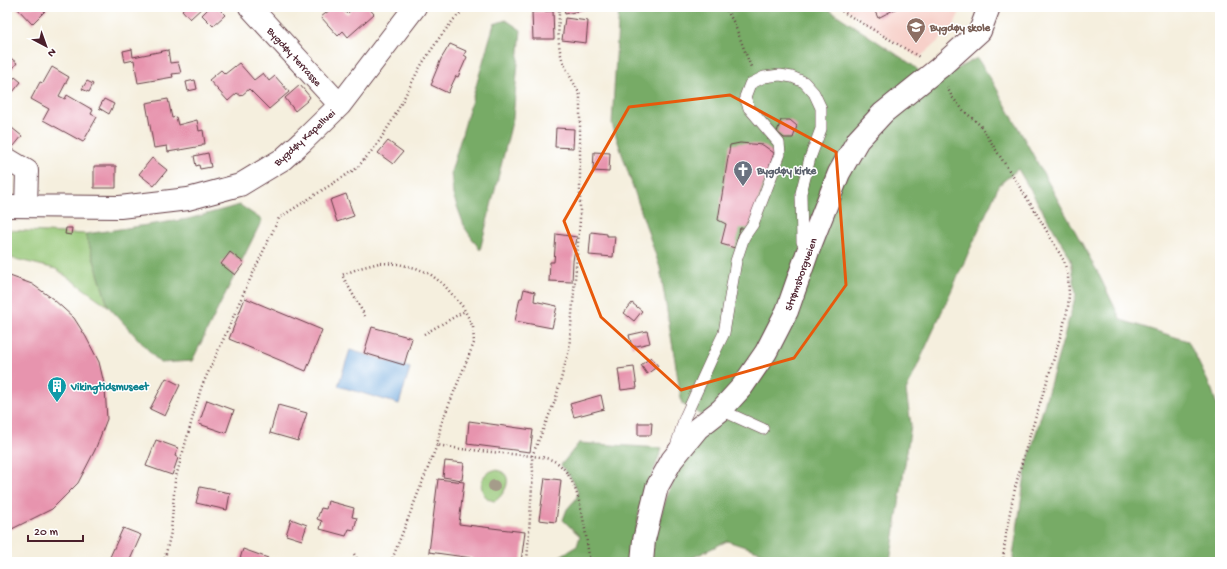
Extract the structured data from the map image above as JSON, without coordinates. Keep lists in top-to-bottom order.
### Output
{
  "streets": {
    "street": ["Bygdøy terrasse", "Bygdøy Kapellvei", "Strømsborgveien"]
  },
  "crossings": [
    ["Bygdøy terrasse", "Bygdøy Kapellvei"]
  ],
  "places": {
    "school or university": ["Bygdøy skole"],
    "church": ["Bygdøy kirke"],
    "building": ["Vikingtidsmuseet"]
  },
  "scale_bar": "20 m",
  "north": "bottom right"
}
